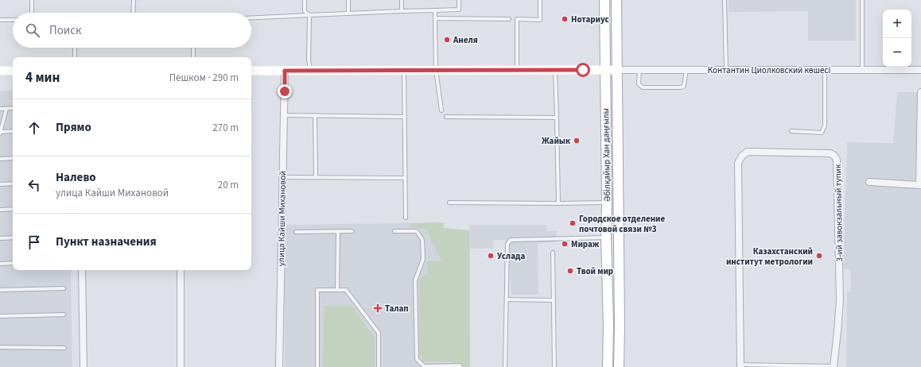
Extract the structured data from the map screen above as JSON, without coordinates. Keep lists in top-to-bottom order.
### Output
{
  "streets": {
    "main road": ["Әбілқайыр Хан даңғылы"],
    "street": ["Контантин Циолковский көшесі", "3-ий завокзальный тупик", "улица Кайши Михановой"]
  },
  "crossings": [
    ["Контантин Циолковский көшесі", "Әбілқайыр Хан даңғылы"]
  ],
  "places": {
    "other": [
      "Нотариус",
      "Анеля",
      "Жайык",
      "Городское отделение почтовой связи №3",
      "Мираж",
      "Услада",
      "Казахстанский институт метрологии",
      "Твой мир"
    ],
    "health": ["Талап"]
  },
  "page": {
    "map_buttons": ["+", "−"],
    "search": "Поиск",
    "heading": ["4 мин", "Пешком · 290 m"],
    "list": [
      ["Прямо", "270 m"],
      ["Налево", "улица Кайши Михановой", "20 m"],
      "Пункт назначения"
    ]
  }
}
